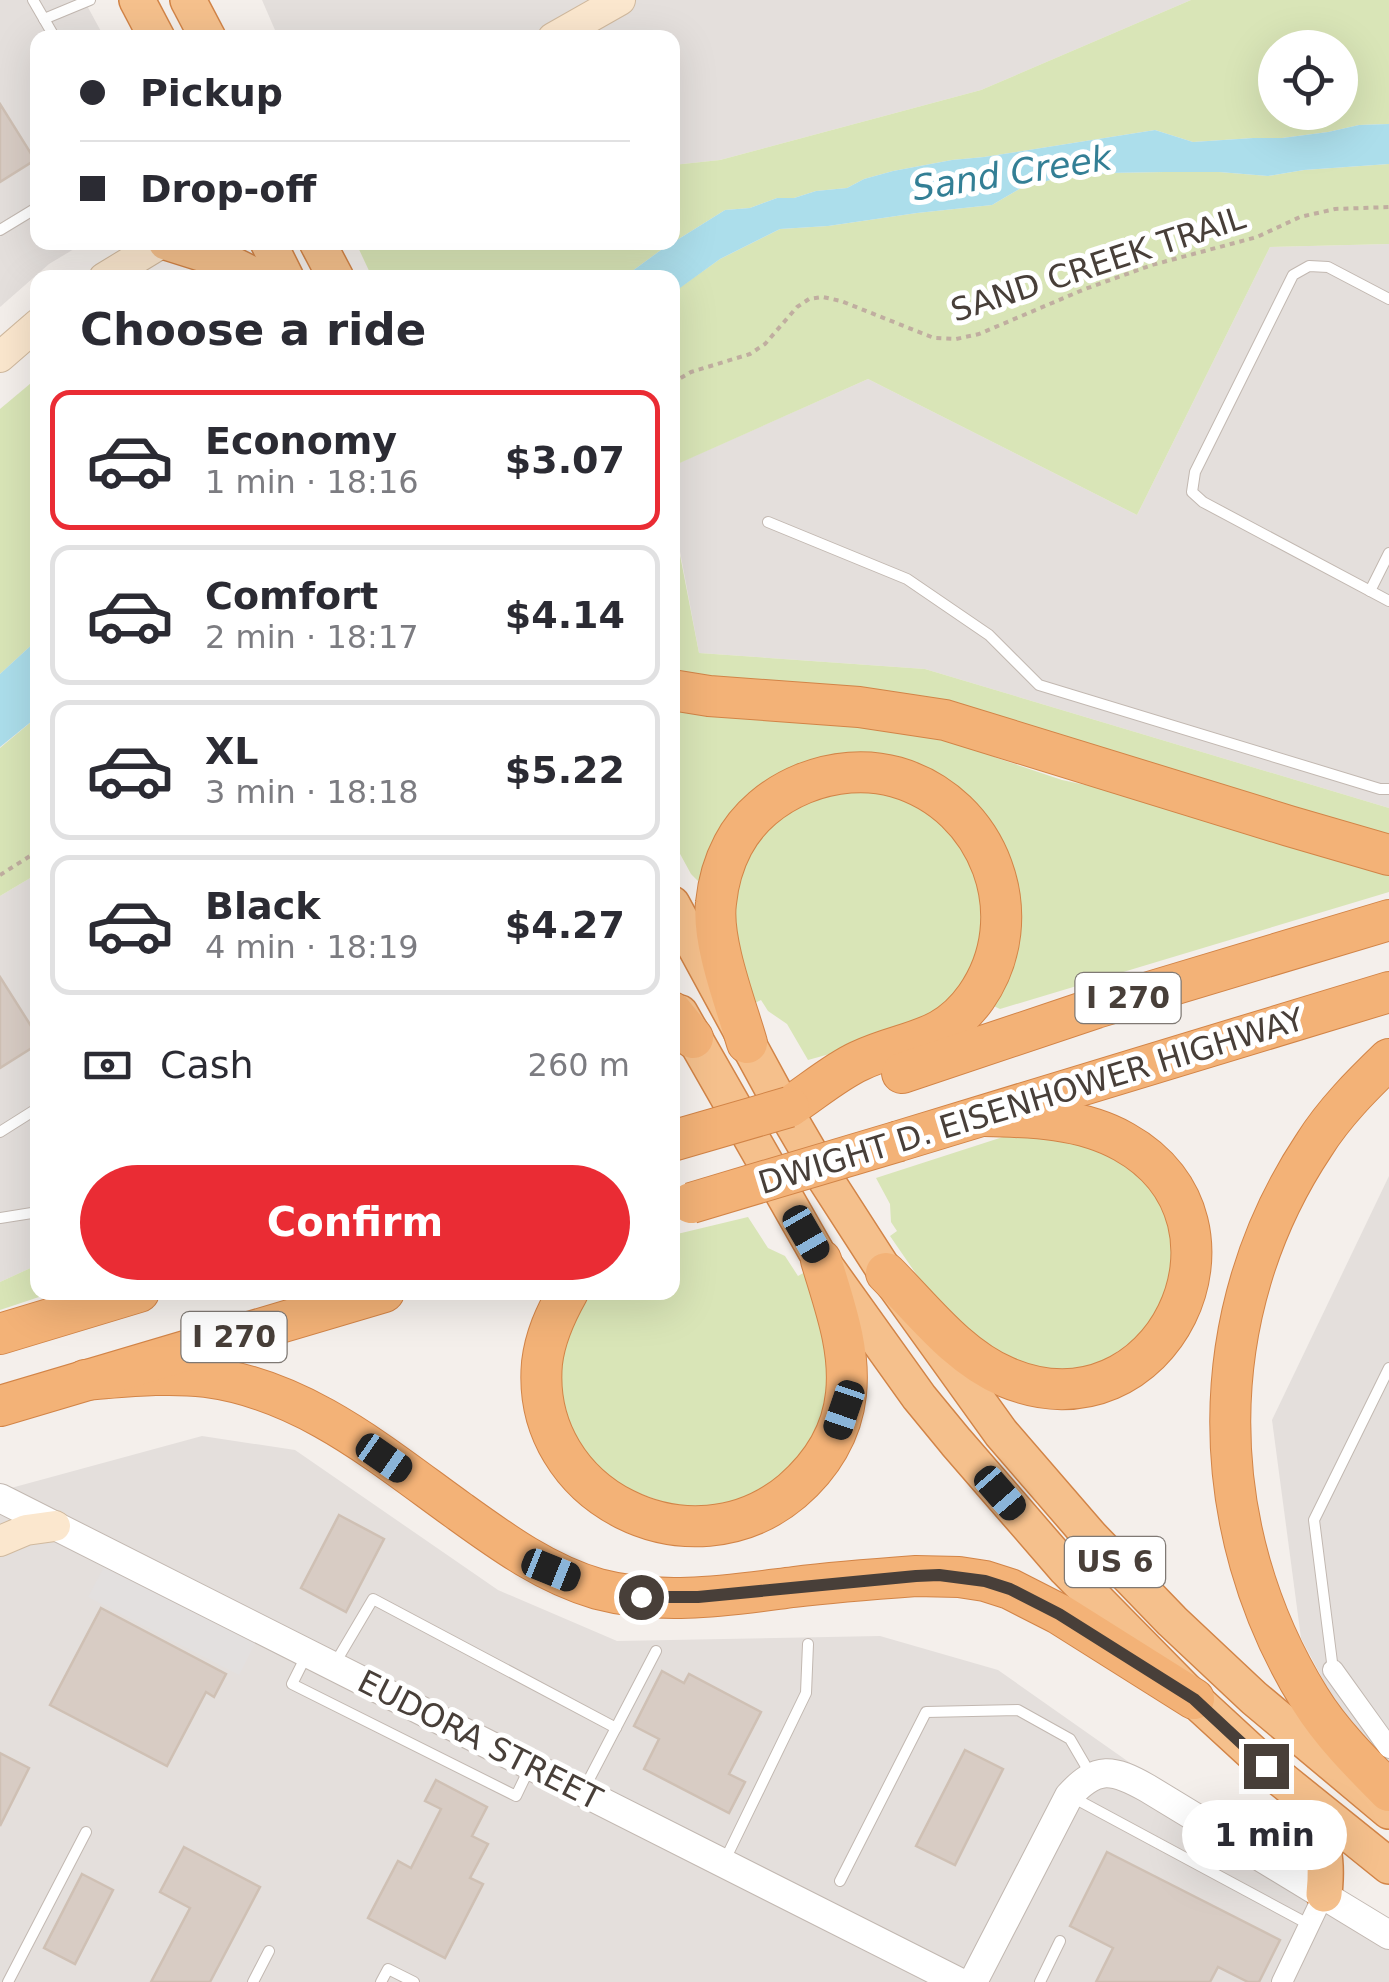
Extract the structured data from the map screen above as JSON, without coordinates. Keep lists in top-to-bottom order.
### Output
{
  "streets": {
    "highway": ["I 270", "DWIGHT D. EISENHOWER HIGHWAY", "US 6"],
    "street": ["EUDORA STREET"],
    "path": ["SAND CREEK TRAIL"]
  },
  "water": ["Sand Creek"],
  "page": {
    "banner": ["Pickup", "Drop-off"],
    "heading": "Choose a ride",
    "list": [
      {
        "name": "Economy",
        "note": "1 min · 18:16",
        "value": "$3.07"
      },
      {
        "name": "Comfort",
        "note": "2 min · 18:17",
        "value": "$4.14"
      },
      {
        "name": "XL",
        "note": "3 min · 18:18",
        "value": "$5.22"
      },
      {
        "name": "Black",
        "note": "4 min · 18:19",
        "value": "$4.27"
      }
    ],
    "pay": ["Cash", "260 m"],
    "buttons": "Confirm",
    "bubble": "1 min"
  }
}
